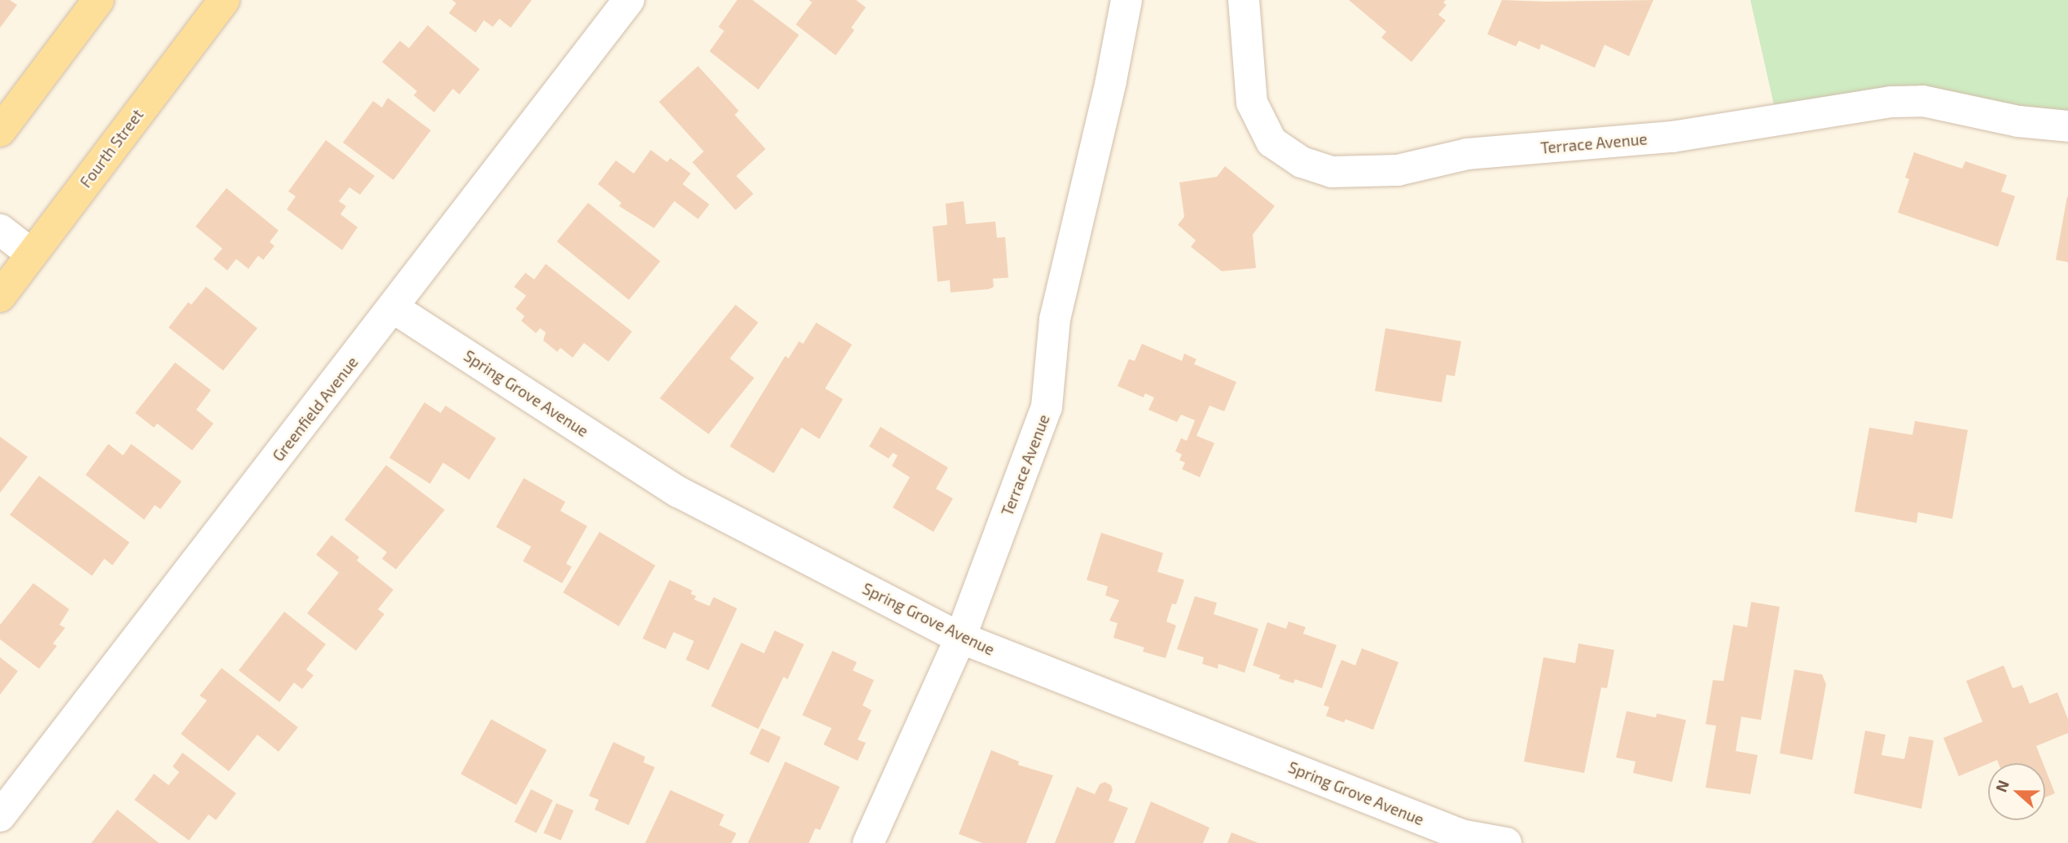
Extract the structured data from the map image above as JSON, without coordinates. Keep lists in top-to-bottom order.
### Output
{
  "streets": {
    "main road": ["Fourth Street"],
    "street": ["Terrace Avenue", "Spring Grove Avenue", "Greenfield Avenue"]
  },
  "crossings": [
    ["Terrace Avenue", "Spring Grove Avenue"],
    ["Spring Grove Avenue", "Greenfield Avenue"]
  ],
  "north": "left"
}
